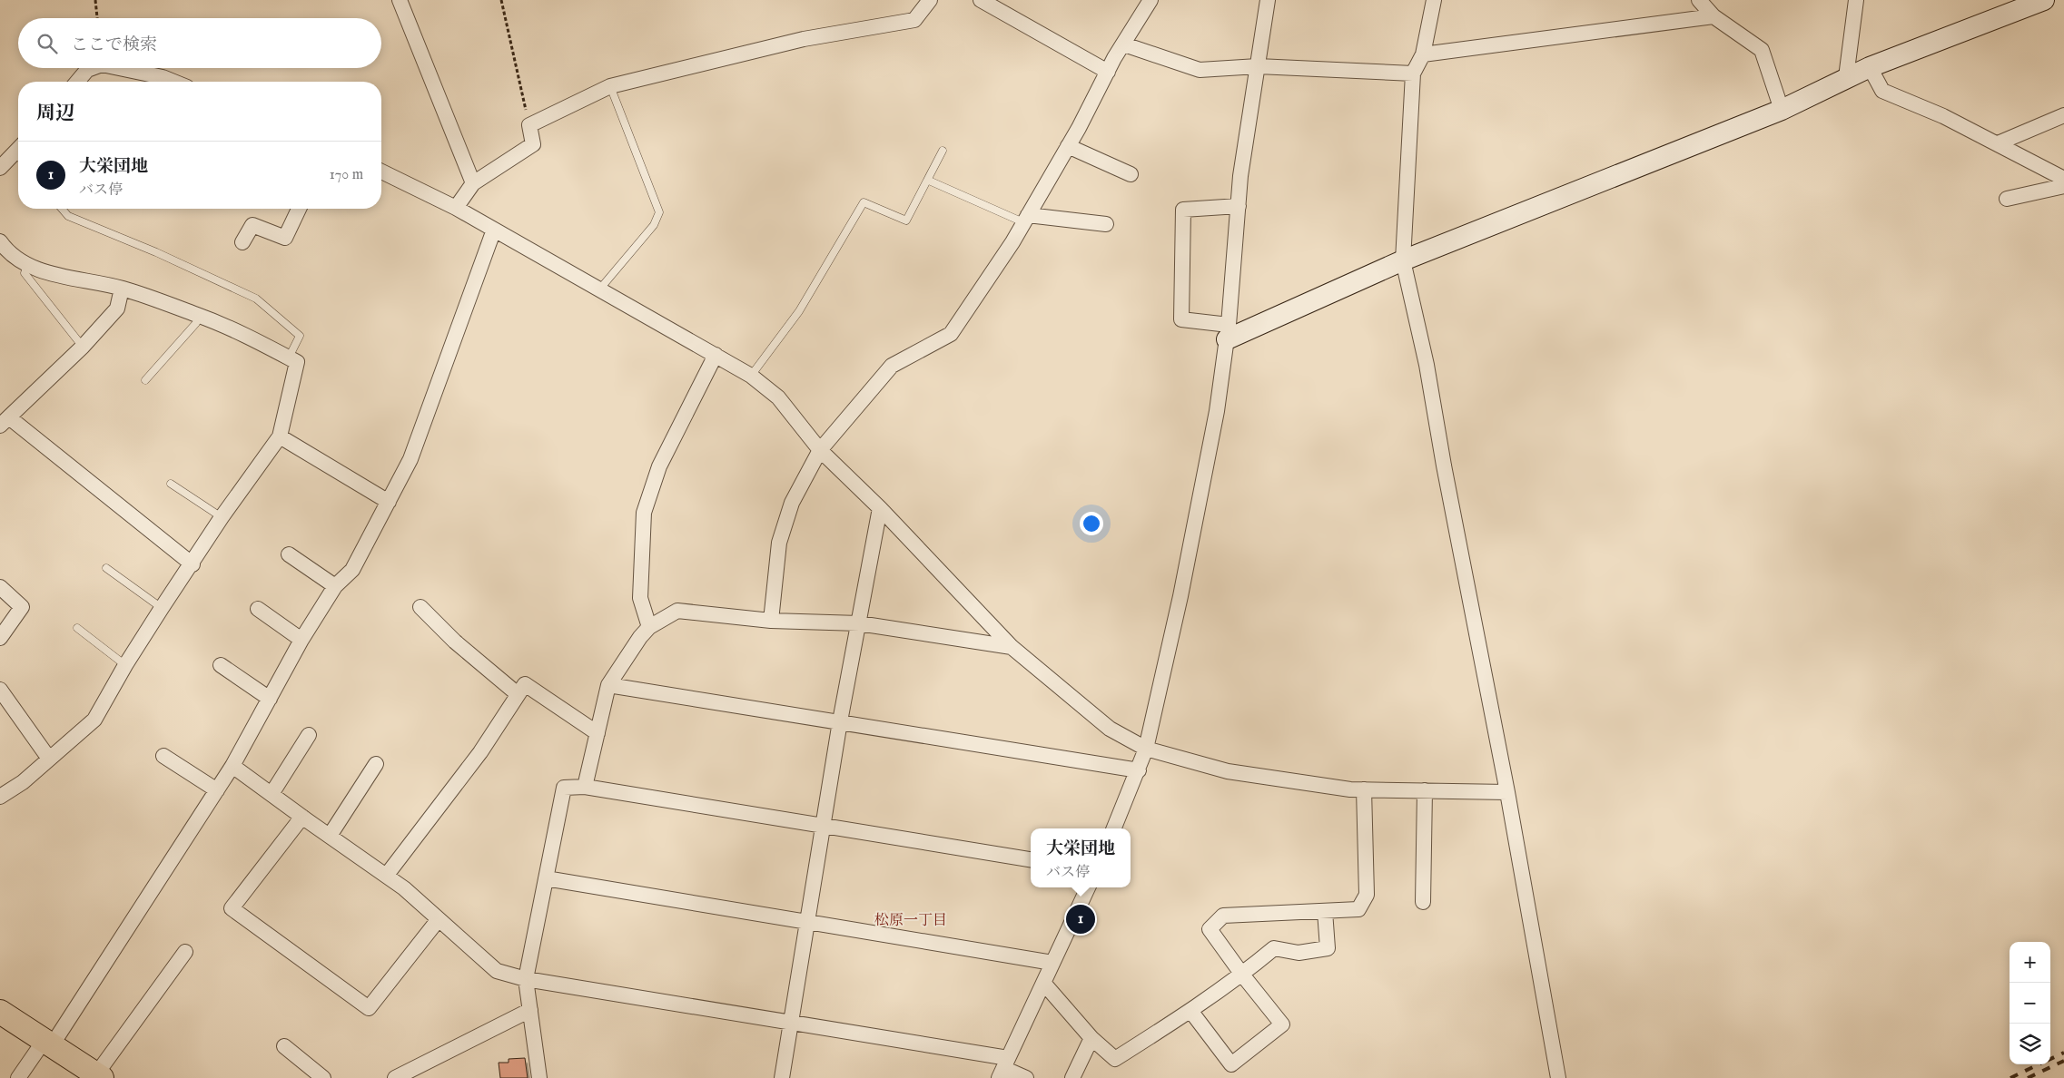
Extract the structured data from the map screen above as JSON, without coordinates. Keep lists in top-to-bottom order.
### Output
{
  "districts": ["松原一丁目"],
  "page": {
    "search": "ここで検索",
    "heading": "周辺",
    "list": [
      {
        "mark": "1",
        "name": "大栄団地",
        "note": "バス停",
        "value": "170 m"
      }
    ],
    "popup": ["大栄団地", "バス停"],
    "pins": "1",
    "map_buttons": ["+", "−"]
  }
}
